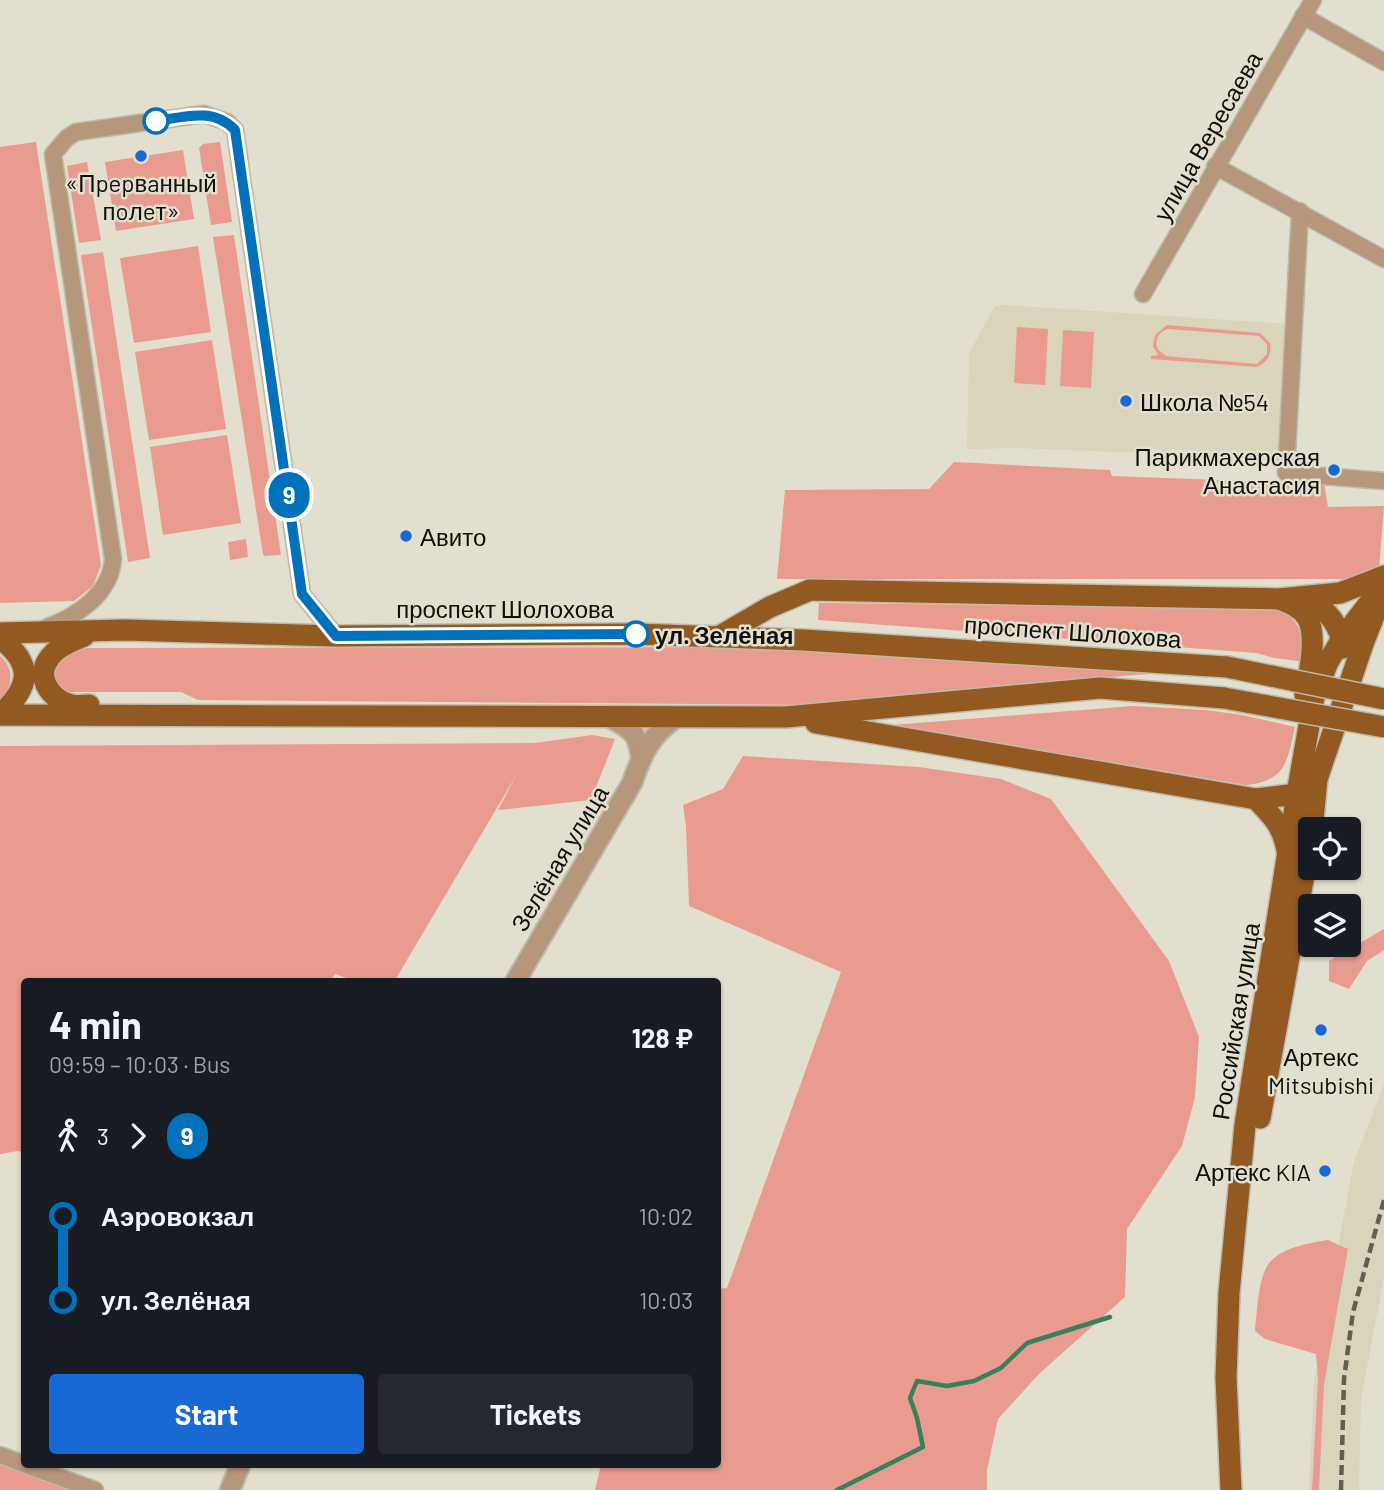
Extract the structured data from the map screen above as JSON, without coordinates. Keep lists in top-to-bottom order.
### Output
{
  "streets": {
    "main road": ["проспект Шолохова", "Российская улица"],
    "street": ["улица Вересаева", "Зелёная улица"]
  },
  "places": [
    "«Пpepвaнный пoлeт»",
    "Школа №54",
    "Парикмахерская Анастасия",
    "Авито",
    "ул. Зелёная",
    "Артекс Mitsubishi",
    "Артекс KIA"
  ],
  "lines": ["bus line 9"],
  "page": {
    "on_map": "9",
    "heading": ["4 min", "09:59 – 10:03 · Bus", "128 ₽"],
    "legs": ["3", "9"],
    "list": [
      {
        "name": "Аэровокзал",
        "value": "10:02"
      },
      {
        "name": "ул. Зелёная",
        "value": "10:03"
      }
    ],
    "buttons": ["Start", "Tickets"]
  }
}
